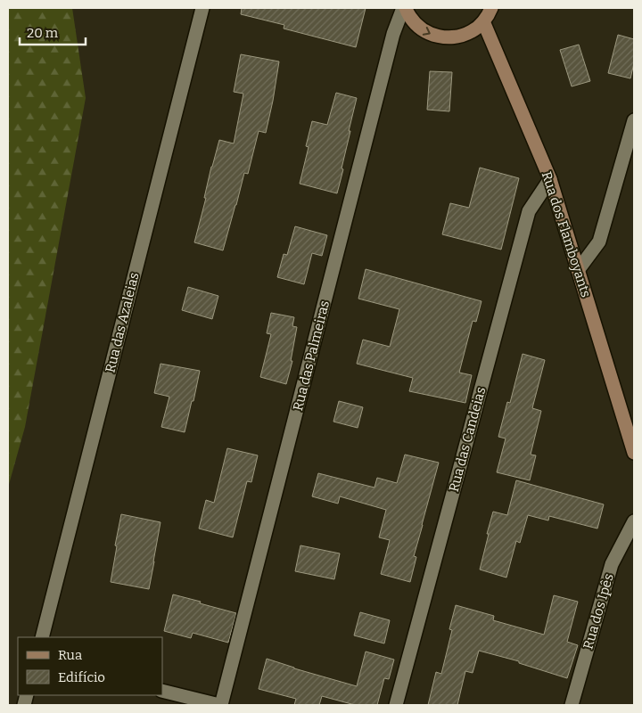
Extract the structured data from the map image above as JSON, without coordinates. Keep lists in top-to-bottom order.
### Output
{
  "streets": {
    "street": [
      "Rua dos Flamboyants",
      "Rua das Azaleias",
      "Rua das Palmeiras",
      "Rua das Candeias",
      "Rua dos Ipês"
    ]
  },
  "crossings": [
    ["Rua dos Flamboyants", "Rua das Candeias"]
  ],
  "legend": ["Rua", "Edifício"],
  "scale_bar": "20 m"
}
